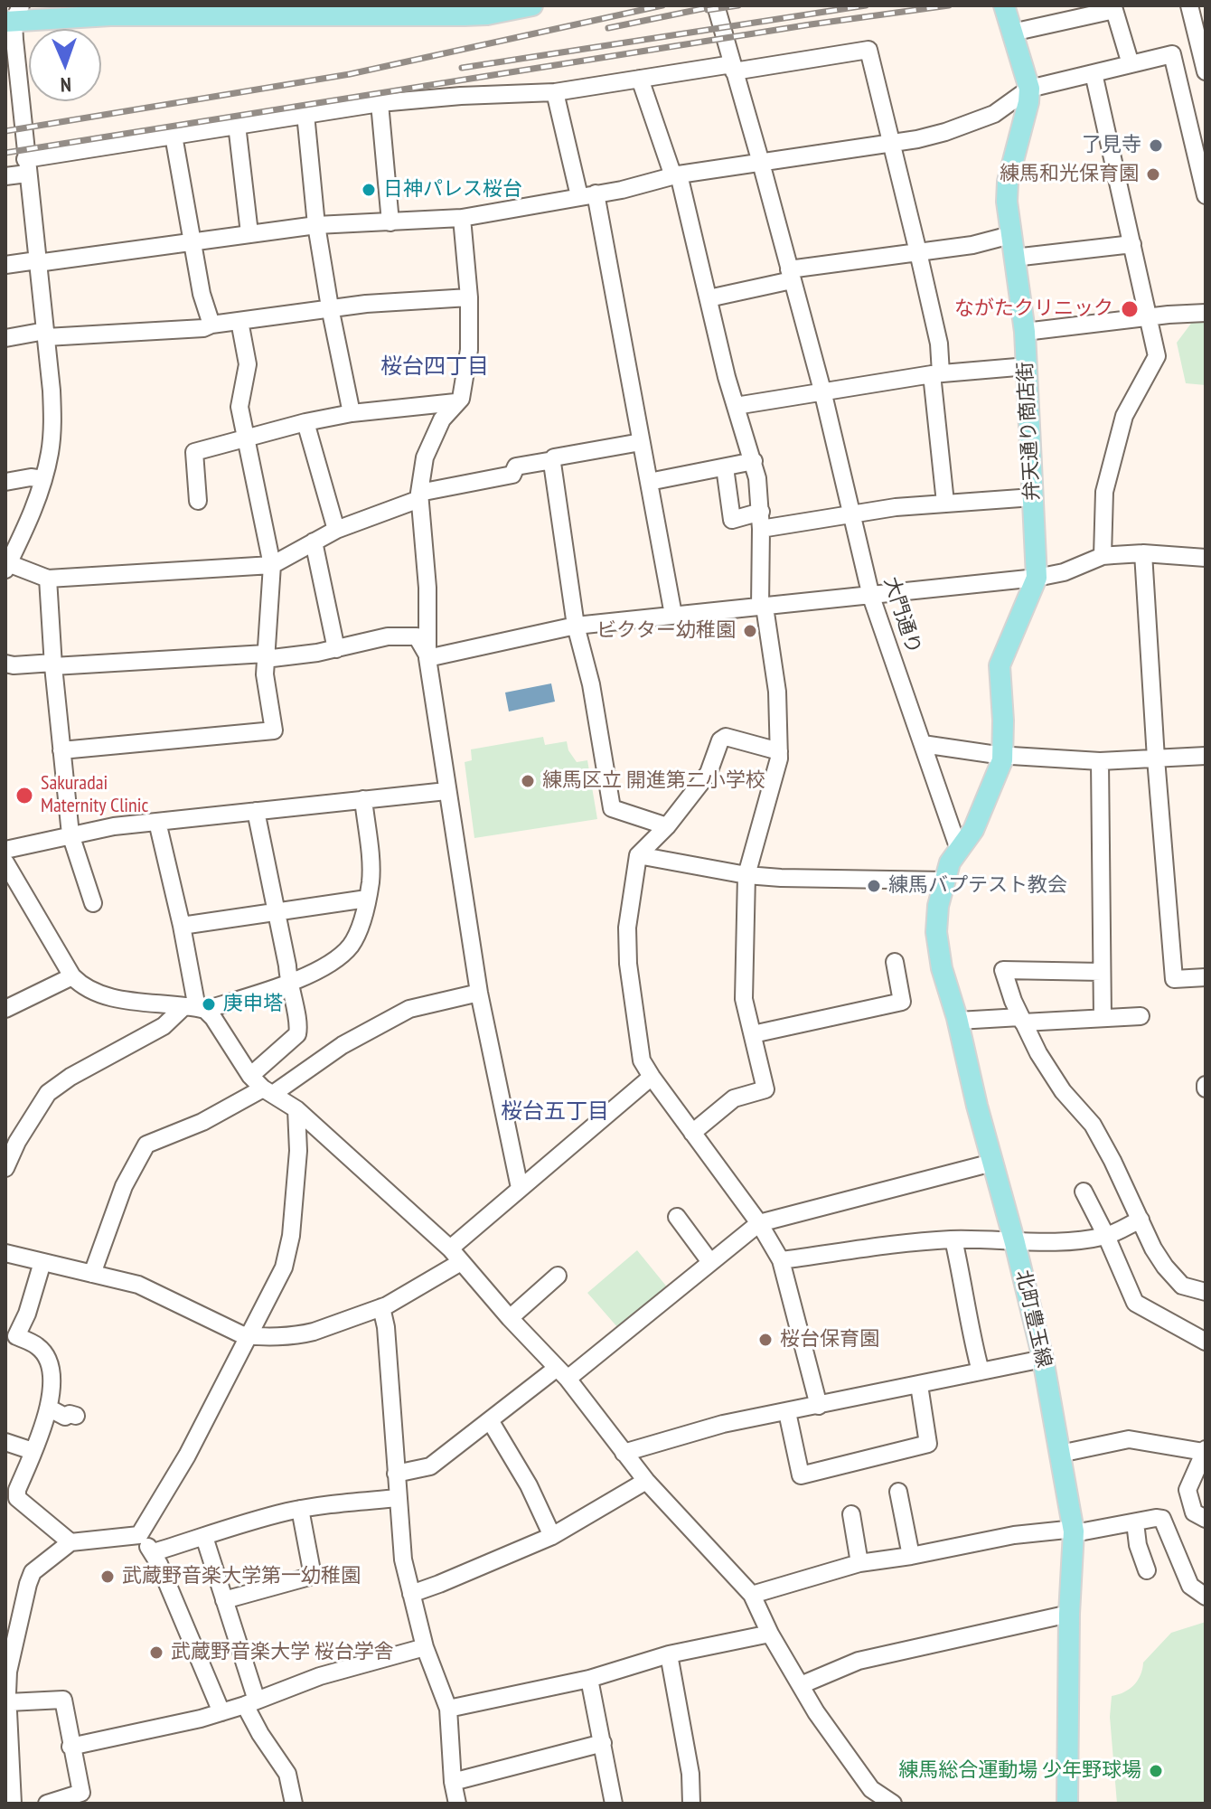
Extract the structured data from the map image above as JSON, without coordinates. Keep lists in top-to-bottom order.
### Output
{
  "streets": {
    "main road": ["弁天通り商店街", "北町豊玉線"],
    "street": ["大門通り"]
  },
  "crossings": [
    ["弁天通り商店街", "大門通り"],
    ["弁天通り商店街", "北町豊玉線"],
    ["大門通り", "北町豊玉線"]
  ],
  "districts": ["桜台四丁目", "桜台五丁目"],
  "places": [
    "了見寺",
    "練馬和光保育園",
    "日神パレス桜台",
    "ながたクリニック",
    "ビクター幼稚園",
    "練馬区立 開進第二小学校",
    "Sakuradai Maternity Clinic",
    "練馬バプテスト教会",
    "庚申塔",
    "桜台保育園",
    "武蔵野音楽大学第一幼稚園",
    "武蔵野音楽大学 桜台学舎",
    "練馬総合運動場 少年野球場"
  ],
  "north": "bottom"
}
